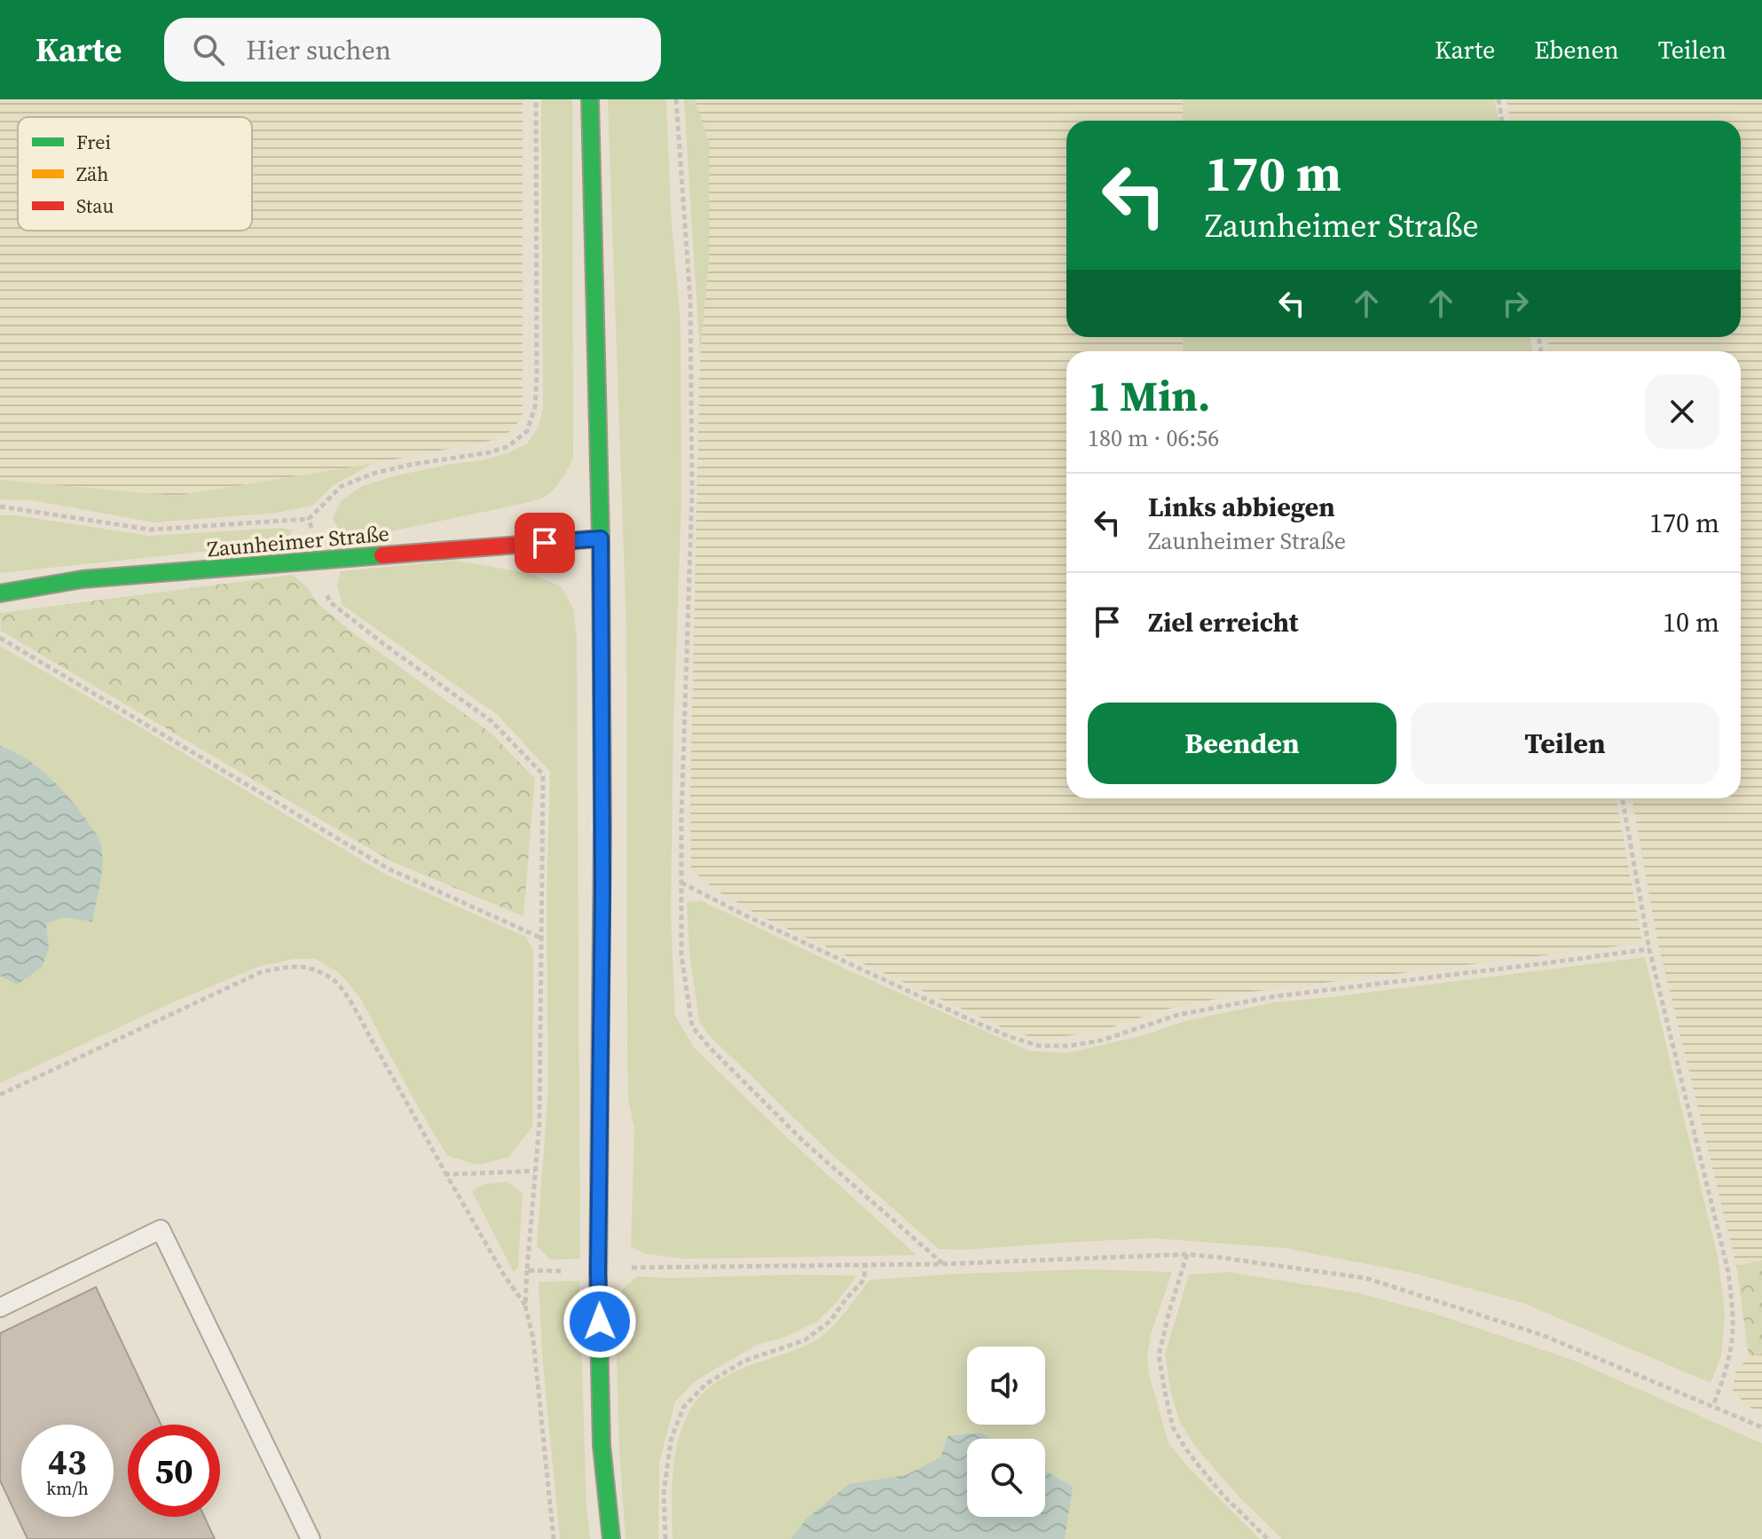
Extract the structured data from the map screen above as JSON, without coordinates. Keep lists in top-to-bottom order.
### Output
{
  "streets": {
    "main road": ["Zaunheimer Straße"]
  },
  "legend": ["Frei", "Zäh", "Stau"],
  "page": {
    "header": "Karte",
    "search": "Hier suchen",
    "nav": ["Karte", "Ebenen", "Teilen"],
    "turn": ["170 m", "Zaunheimer Straße"],
    "heading": ["1 Min.", "180 m · 06:56"],
    "list": [
      {
        "name": "Links abbiegen",
        "note": "Zaunheimer Straße",
        "value": "170 m"
      },
      {
        "name": "Ziel erreicht",
        "value": "10 m"
      }
    ],
    "buttons": ["Beenden", "Teilen"],
    "speed": "43 km/h",
    "limit": "50"
  }
}
